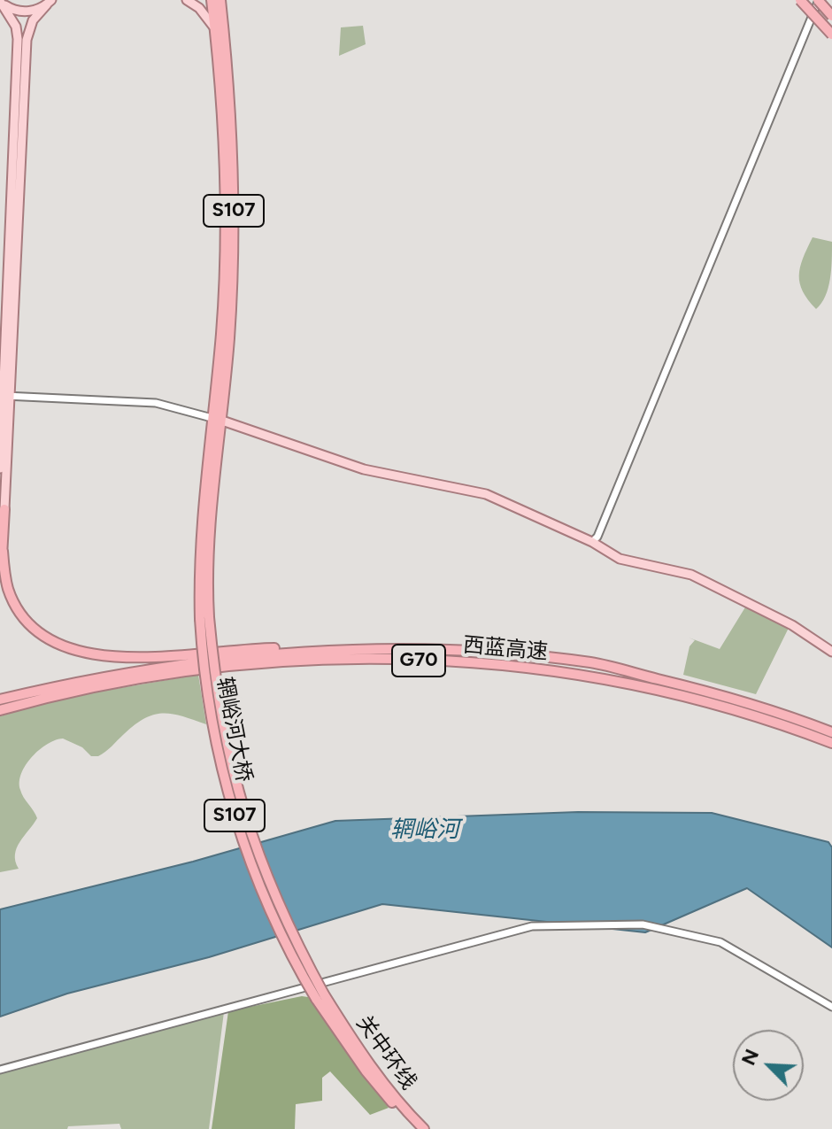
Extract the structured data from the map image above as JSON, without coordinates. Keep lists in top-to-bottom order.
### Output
{
  "streets": {
    "highway": [
      "S107",
      "西蓝高速",
      "G70",
      "辋峪河大桥",
      "关中环线"
    ]
  },
  "crossings": [
    ["S107", "辋峪河大桥"],
    ["辋峪河大桥", "关中环线"]
  ],
  "water": ["辋峪河"],
  "north": "top left"
}
